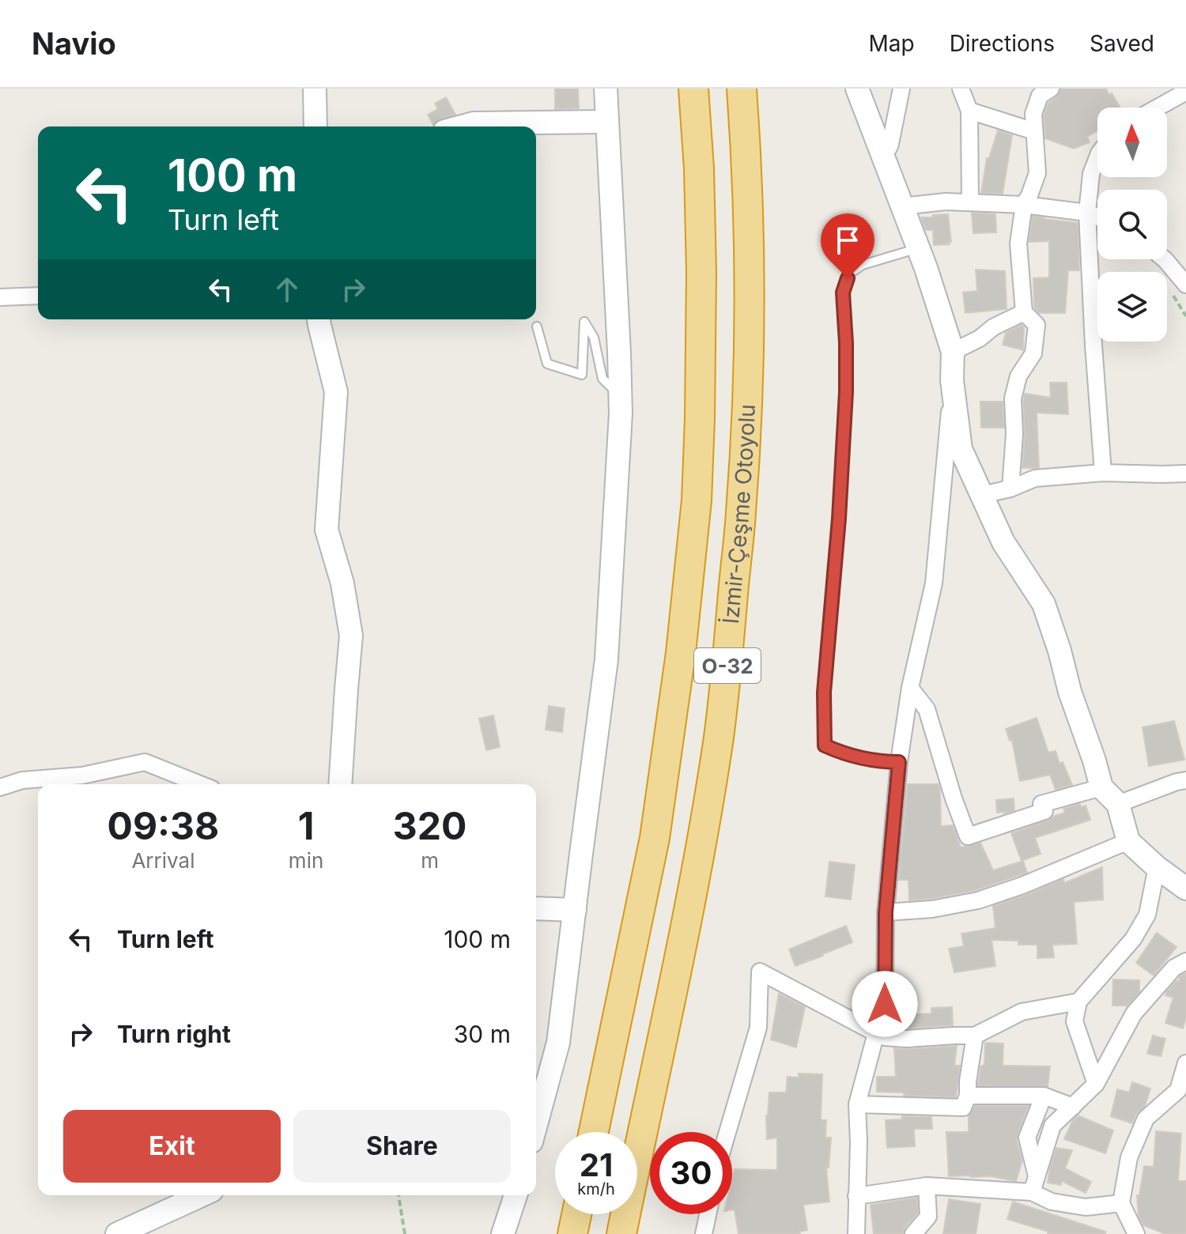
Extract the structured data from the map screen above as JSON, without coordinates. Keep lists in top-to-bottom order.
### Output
{
  "streets": {
    "highway": ["İzmir-Çeşme Otoyolu", "O-32"]
  },
  "north": "top",
  "page": {
    "header": "Navio",
    "nav": ["Map", "Directions", "Saved"],
    "turn": ["100 m", "Turn left"],
    "eta": [
      "09:38",
      "Arrival",
      "1",
      "min",
      "320",
      "m"
    ],
    "list": [
      {
        "name": "Turn left",
        "value": "100 m"
      },
      {
        "name": "Turn right",
        "value": "30 m"
      }
    ],
    "buttons": ["Exit", "Share"],
    "speed": "21 km/h",
    "limit": "30"
  }
}
